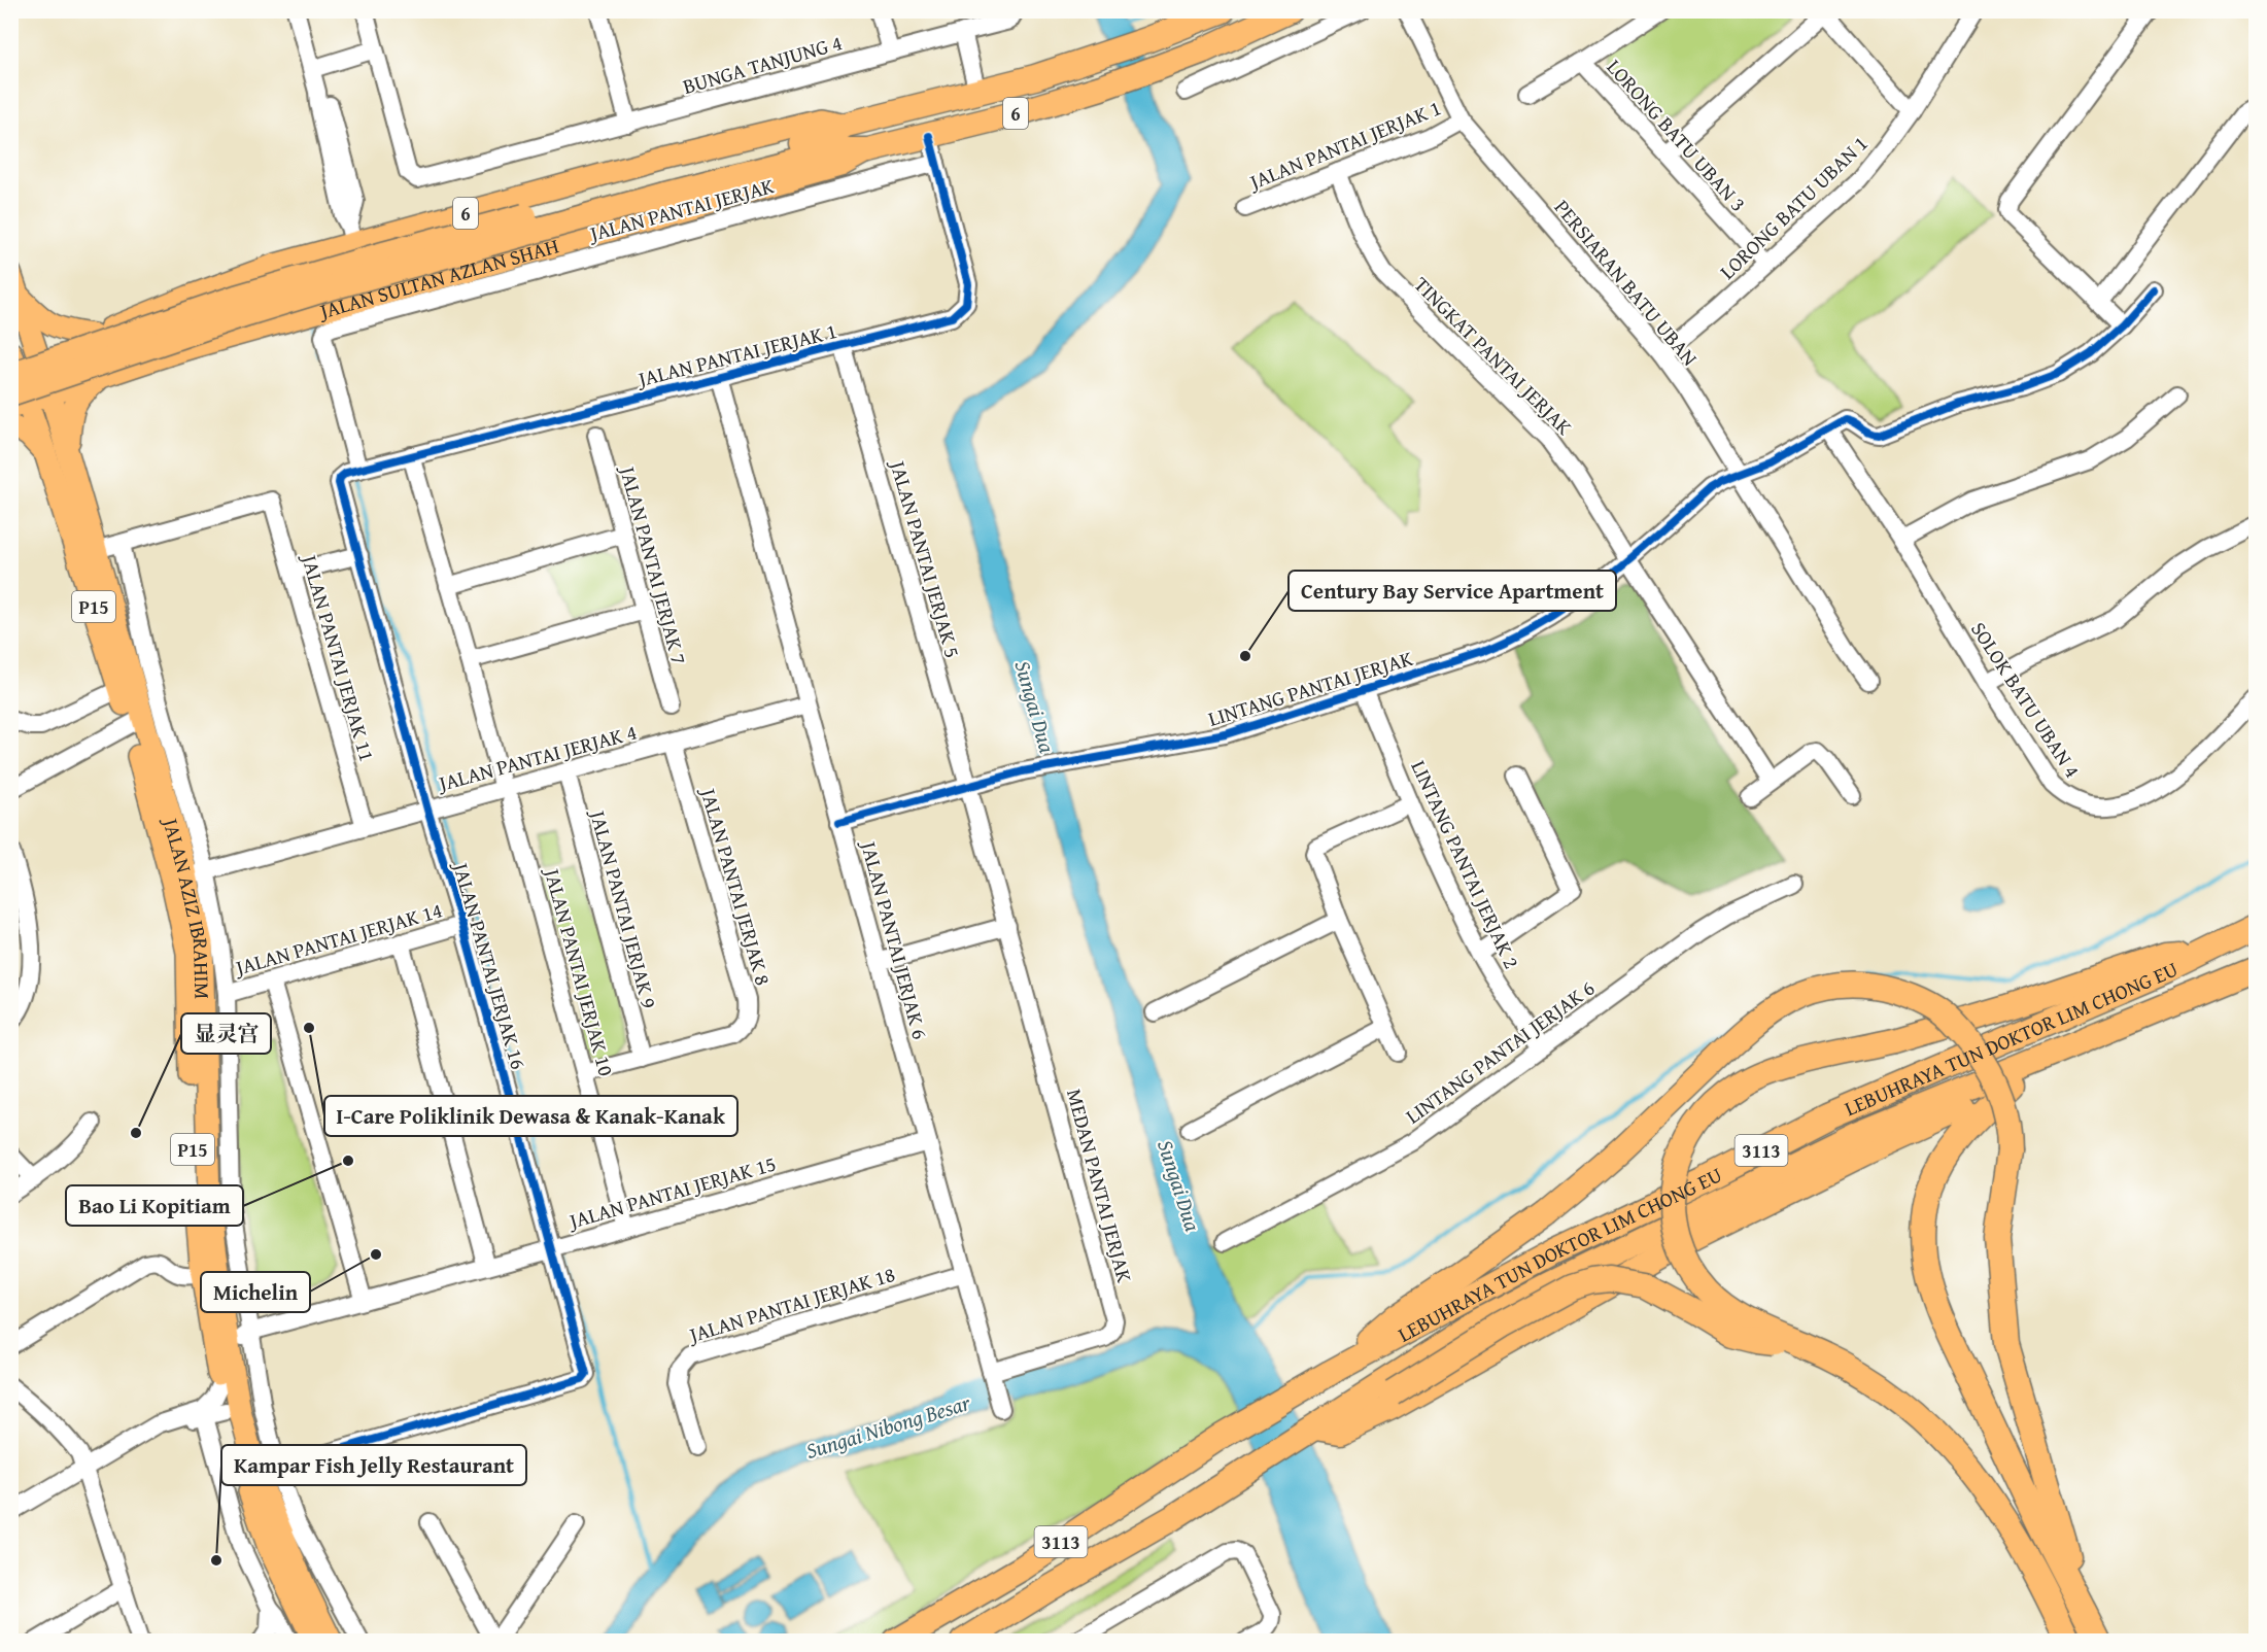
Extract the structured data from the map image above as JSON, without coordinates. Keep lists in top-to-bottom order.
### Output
{
  "streets": {
    "highway": [
      "6",
      "JALAN SULTAN AZLAN SHAH",
      "LEBUHRAYA TUN DOKTOR LIM CHONG EU",
      "3113"
    ],
    "main road": ["P15", "JALAN AZIZ IBRAHIM"],
    "street": [
      "BUNGA TANJUNG 4",
      "LORONG BATU UBAN 3",
      "JALAN PANTAI JERJAK 1",
      "LORONG BATU UBAN 1",
      "JALAN PANTAI JERJAK",
      "PERSIARAN BATU UBAN",
      "TINGKAT PANTAI JERJAK",
      "JALAN PANTAI JERJAK 5",
      "JALAN PANTAI JERJAK 7",
      "JALAN PANTAI JERJAK 11",
      "LINTANG PANTAI JERJAK",
      "SOLOK BATU UBAN 4",
      "JALAN PANTAI JERJAK 4",
      "LINTANG PANTAI JERJAK 2",
      "JALAN PANTAI JERJAK 8",
      "JALAN PANTAI JERJAK 9",
      "JALAN PANTAI JERJAK 14",
      "JALAN PANTAI JERJAK 6",
      "JALAN PANTAI JERJAK 16",
      "JALAN PANTAI JERJAK 10",
      "LINTANG PANTAI JERJAK 6",
      "MEDAN PANTAI JERJAK",
      "JALAN PANTAI JERJAK 15",
      "JALAN PANTAI JERJAK 18"
    ]
  },
  "crossings": [
    ["LORONG BATU UBAN 3", "LORONG BATU UBAN 1"],
    ["JALAN PANTAI JERJAK 1", "JALAN PANTAI JERJAK"],
    ["JALAN PANTAI JERJAK 1", "JALAN SULTAN AZLAN SHAH"],
    ["JALAN PANTAI JERJAK 1", "PERSIARAN BATU UBAN"],
    ["JALAN PANTAI JERJAK 1", "TINGKAT PANTAI JERJAK"],
    ["JALAN PANTAI JERJAK 1", "JALAN PANTAI JERJAK 5"],
    ["JALAN PANTAI JERJAK 1", "JALAN PANTAI JERJAK 6"],
    ["JALAN PANTAI JERJAK 1", "JALAN PANTAI JERJAK 16"],
    ["JALAN PANTAI JERJAK 1", "JALAN PANTAI JERJAK 10"],
    ["LORONG BATU UBAN 1", "PERSIARAN BATU UBAN"],
    ["JALAN PANTAI JERJAK", "JALAN PANTAI JERJAK 16"],
    ["JALAN SULTAN AZLAN SHAH", "P15"],
    ["JALAN SULTAN AZLAN SHAH", "JALAN AZIZ IBRAHIM"],
    ["PERSIARAN BATU UBAN", "LINTANG PANTAI JERJAK"],
    ["TINGKAT PANTAI JERJAK", "LINTANG PANTAI JERJAK"],
    ["JALAN PANTAI JERJAK 5", "LINTANG PANTAI JERJAK"],
    ["JALAN PANTAI JERJAK 5", "MEDAN PANTAI JERJAK"],
    ["P15", "JALAN AZIZ IBRAHIM"],
    ["JALAN PANTAI JERJAK 11", "JALAN PANTAI JERJAK 4"],
    ["LINTANG PANTAI JERJAK", "SOLOK BATU UBAN 4"],
    ["LINTANG PANTAI JERJAK", "LINTANG PANTAI JERJAK 2"],
    ["LINTANG PANTAI JERJAK", "JALAN PANTAI JERJAK 6"],
    ["LINTANG PANTAI JERJAK", "MEDAN PANTAI JERJAK"],
    ["JALAN PANTAI JERJAK 4", "JALAN PANTAI JERJAK 8"],
    ["JALAN PANTAI JERJAK 4", "JALAN AZIZ IBRAHIM"],
    ["JALAN PANTAI JERJAK 4", "JALAN PANTAI JERJAK 9"],
    ["JALAN PANTAI JERJAK 4", "JALAN PANTAI JERJAK 6"],
    ["JALAN PANTAI JERJAK 4", "JALAN PANTAI JERJAK 16"],
    ["JALAN PANTAI JERJAK 4", "JALAN PANTAI JERJAK 10"],
    ["LINTANG PANTAI JERJAK 2", "LINTANG PANTAI JERJAK 6"],
    ["JALAN PANTAI JERJAK 8", "JALAN PANTAI JERJAK 9"],
    ["JALAN PANTAI JERJAK 8", "JALAN PANTAI JERJAK 10"],
    ["JALAN AZIZ IBRAHIM", "JALAN PANTAI JERJAK 15"],
    ["JALAN PANTAI JERJAK 14", "JALAN PANTAI JERJAK 16"],
    ["JALAN PANTAI JERJAK 6", "MEDAN PANTAI JERJAK"],
    ["JALAN PANTAI JERJAK 6", "JALAN PANTAI JERJAK 15"],
    ["JALAN PANTAI JERJAK 6", "JALAN PANTAI JERJAK 18"],
    ["JALAN PANTAI JERJAK 16", "JALAN PANTAI JERJAK 15"],
    ["JALAN PANTAI JERJAK 10", "JALAN PANTAI JERJAK 15"]
  ],
  "water": ["Sungai Dua", "Sungai Nibong Besar"],
  "places": [
    "Century Bay Service Apartment",
    "I-Care Poliklinik Dewasa & Kanak-Kanak",
    "显灵宫",
    "Bao Li Kopitiam",
    "Michelin",
    "Kampar Fish Jelly Restaurant"
  ]
}
